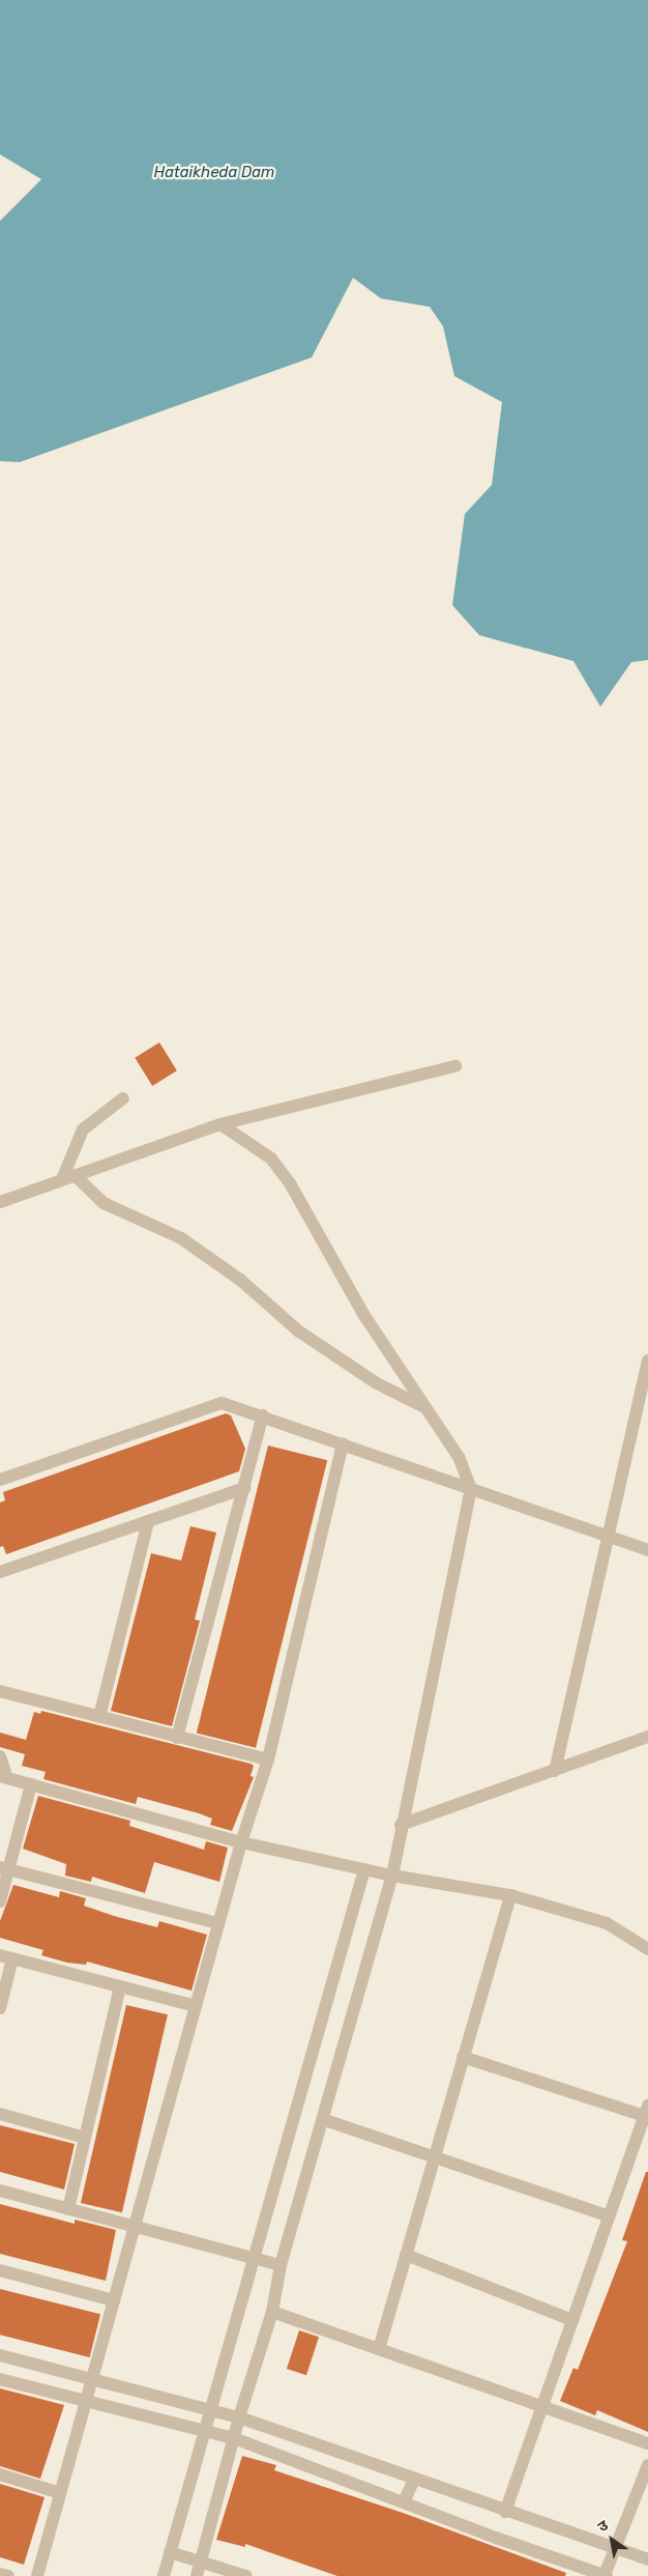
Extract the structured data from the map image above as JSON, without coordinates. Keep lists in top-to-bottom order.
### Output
{
  "water": ["Hataikheda Dam"],
  "north": "top left"
}
